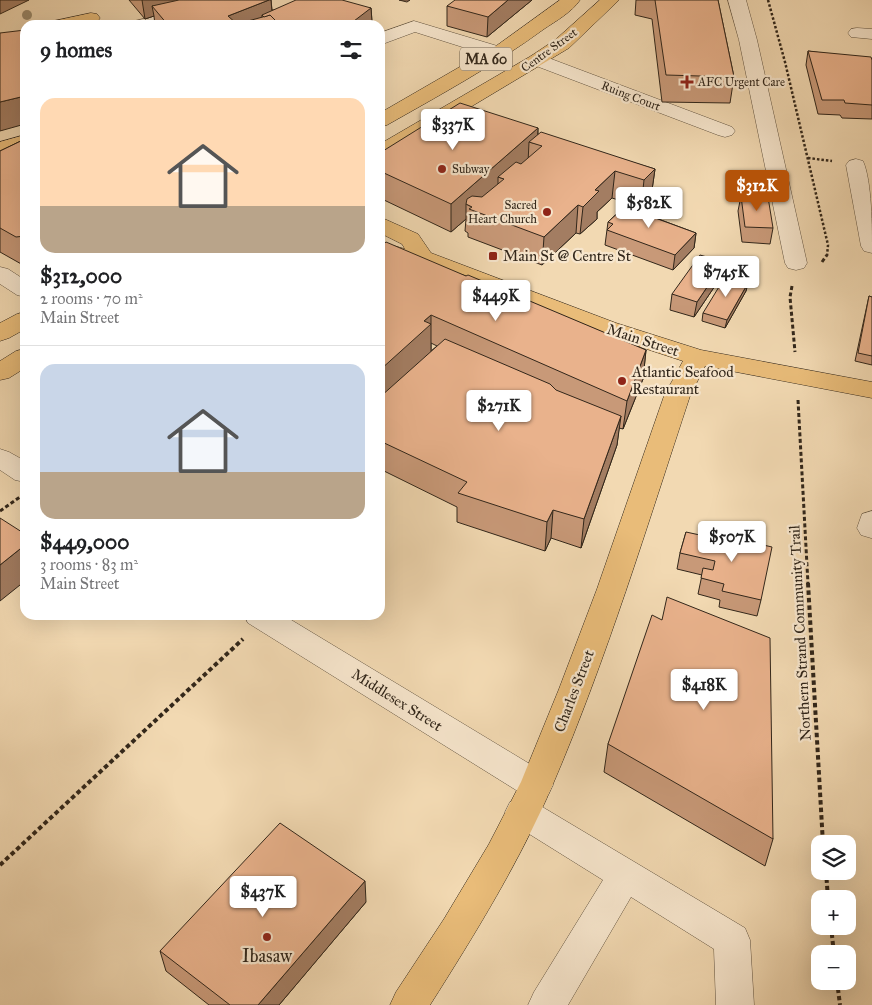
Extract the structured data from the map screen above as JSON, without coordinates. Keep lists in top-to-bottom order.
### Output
{
  "streets": {
    "main road": [
      "Centre Street",
      "MA 60",
      "Main Street",
      "Charles Street"
    ],
    "street": ["Ruing Court", "Middlesex Street"],
    "path": ["Northern Strand Community Trail"]
  },
  "crossings": [
    ["Centre Street", "Ruing Court"],
    ["Main Street", "Charles Street"],
    ["Charles Street", "Middlesex Street"]
  ],
  "places": {
    "health": ["AFC Urgent Care"],
    "other": [
      "Subway",
      "Sacred Heart Church",
      "Atlantic Seafood Restaurant",
      "Ibasaw"
    ],
    "transit": ["Main St @ Centre St"]
  },
  "page": {
    "heading": "9 homes",
    "list": [
      {
        "name": "$312,000",
        "note": "2 rooms · 70 m² · Main Street"
      },
      {
        "name": "$449,000",
        "note": "3 rooms · 83 m² · Main Street"
      }
    ],
    "price": [
      "$337K",
      "$312K",
      "$582K",
      "$745K",
      "$449K",
      "$271K",
      "$507K",
      "$418K",
      "$437K"
    ],
    "map_buttons": ["+", "−"]
  }
}
